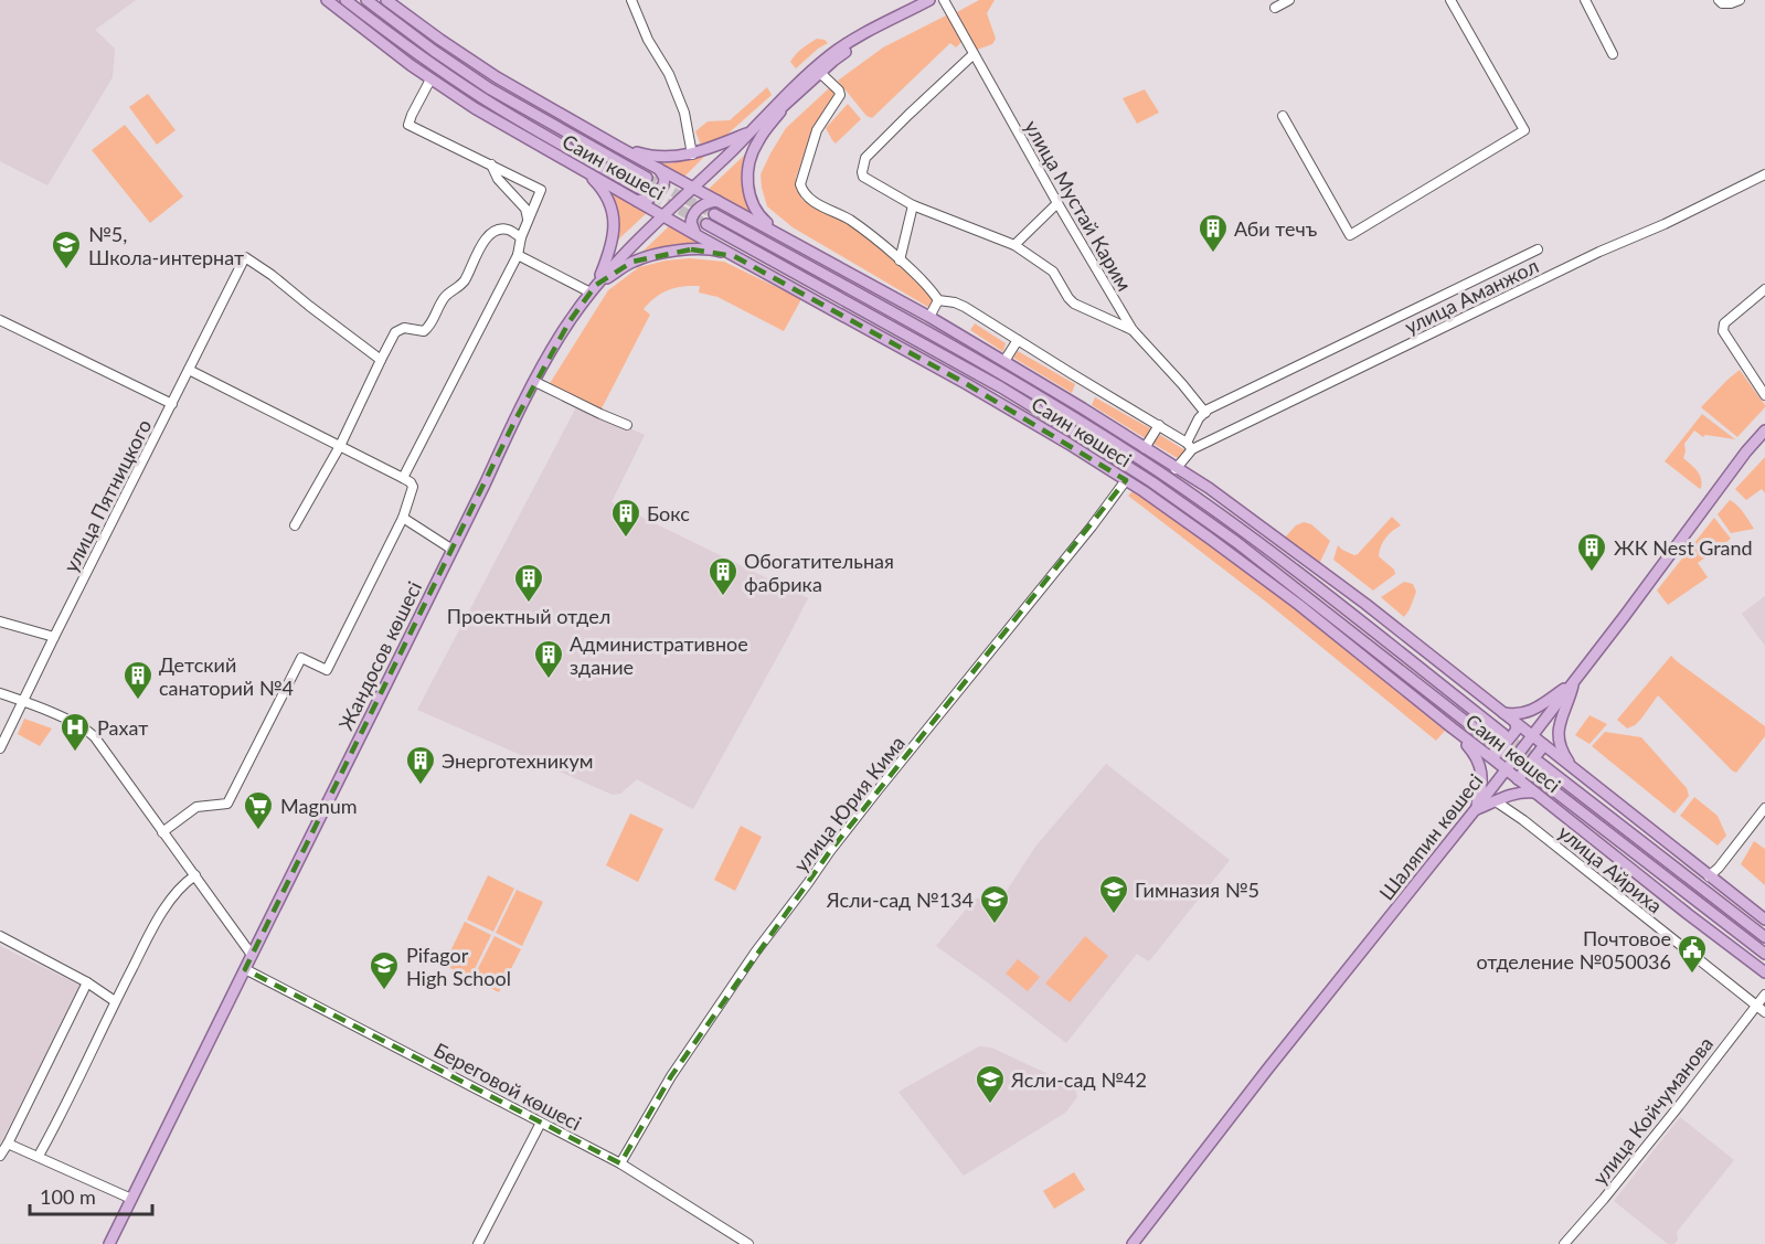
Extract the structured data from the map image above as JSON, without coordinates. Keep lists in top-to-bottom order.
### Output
{
  "streets": {
    "main road": ["Саин көшесі", "Жандосов көшесі", "Шаляпин көшесі"],
    "street": [
      "улица Мустай Карим",
      "улица Аманжол",
      "улица Пятницкого",
      "улица Юрия Кима",
      "улица Айриха",
      "Береговой көшесі",
      "улица Койчуманова"
    ]
  },
  "crossings": [
    ["Саин көшесі", "Жандосов көшесі"],
    ["Саин көшесі", "улица Юрия Кима"],
    ["Саин көшесі", "Шаляпин көшесі"],
    ["Жандосов көшесі", "Береговой көшесі"],
    ["улица Юрия Кима", "Береговой көшесі"],
    ["улица Айриха", "улица Койчуманова"]
  ],
  "places": {
    "building": [
      "Аби течъ",
      "Бокс",
      "ЖК Nest Grand",
      "Обогатительная фабрика",
      "Проектный отдел",
      "Административное здание",
      "Детский санаторий №4",
      "Энерготехникум"
    ],
    "school or university": [
      "№5, Школа-интернат",
      "Гимназия №5",
      "Ясли-сад №134",
      "Pifagor High School",
      "Ясли-сад №42"
    ],
    "hospital": ["Рахат"],
    "supermarket": ["Magnum"],
    "public building": ["Почтовое отделение №050036"]
  },
  "scale_bar": "100 m"
}
